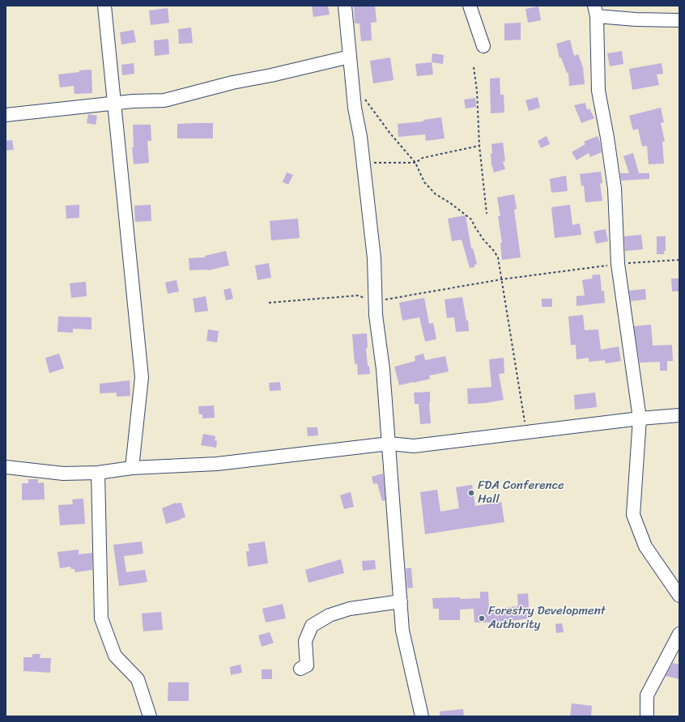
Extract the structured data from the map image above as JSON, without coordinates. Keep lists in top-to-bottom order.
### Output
{
  "places": ["FDA Conference Hall", "Forestry Development Authority"]
}
